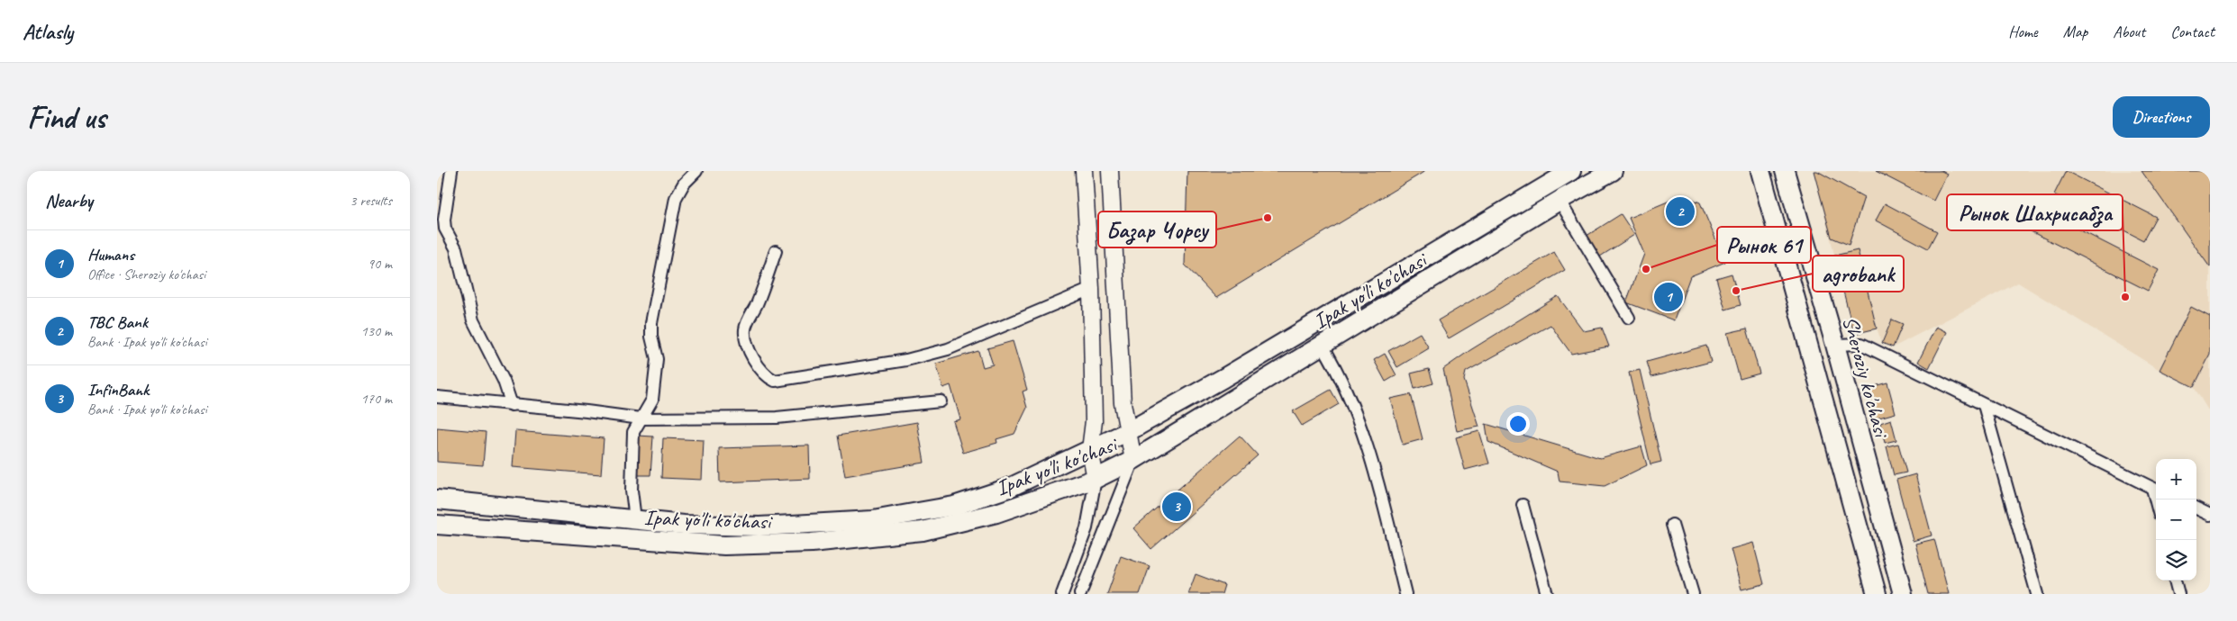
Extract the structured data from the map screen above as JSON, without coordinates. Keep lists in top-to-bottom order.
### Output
{
  "streets": {
    "main road": ["Ipak yo'li ko'chasi", "Sheroziy ko'chasi"]
  },
  "places": [
    "Базар Чорсу",
    "Рынок 61",
    "agrobank",
    "Рынок Шахрисабза"
  ],
  "page": {
    "header": "Atlasly",
    "nav": [
      "Home",
      "Map",
      "About",
      "Contact"
    ],
    "buttons": "Directions",
    "title": "Find us",
    "heading": ["Nearby", "3 results"],
    "pins": ["2", "1", "3"],
    "list": [
      {
        "mark": "1",
        "name": "Humans",
        "note": "Office · Sheroziy ko'chasi",
        "value": "90 m"
      },
      {
        "mark": "2",
        "name": "TBC Bank",
        "note": "Bank · Ipak yo'li ko'chasi",
        "value": "130 m"
      },
      {
        "mark": "3",
        "name": "InfinBank",
        "note": "Bank · Ipak yo'li ko'chasi",
        "value": "170 m"
      }
    ],
    "map_buttons": ["+", "−"]
  }
}
